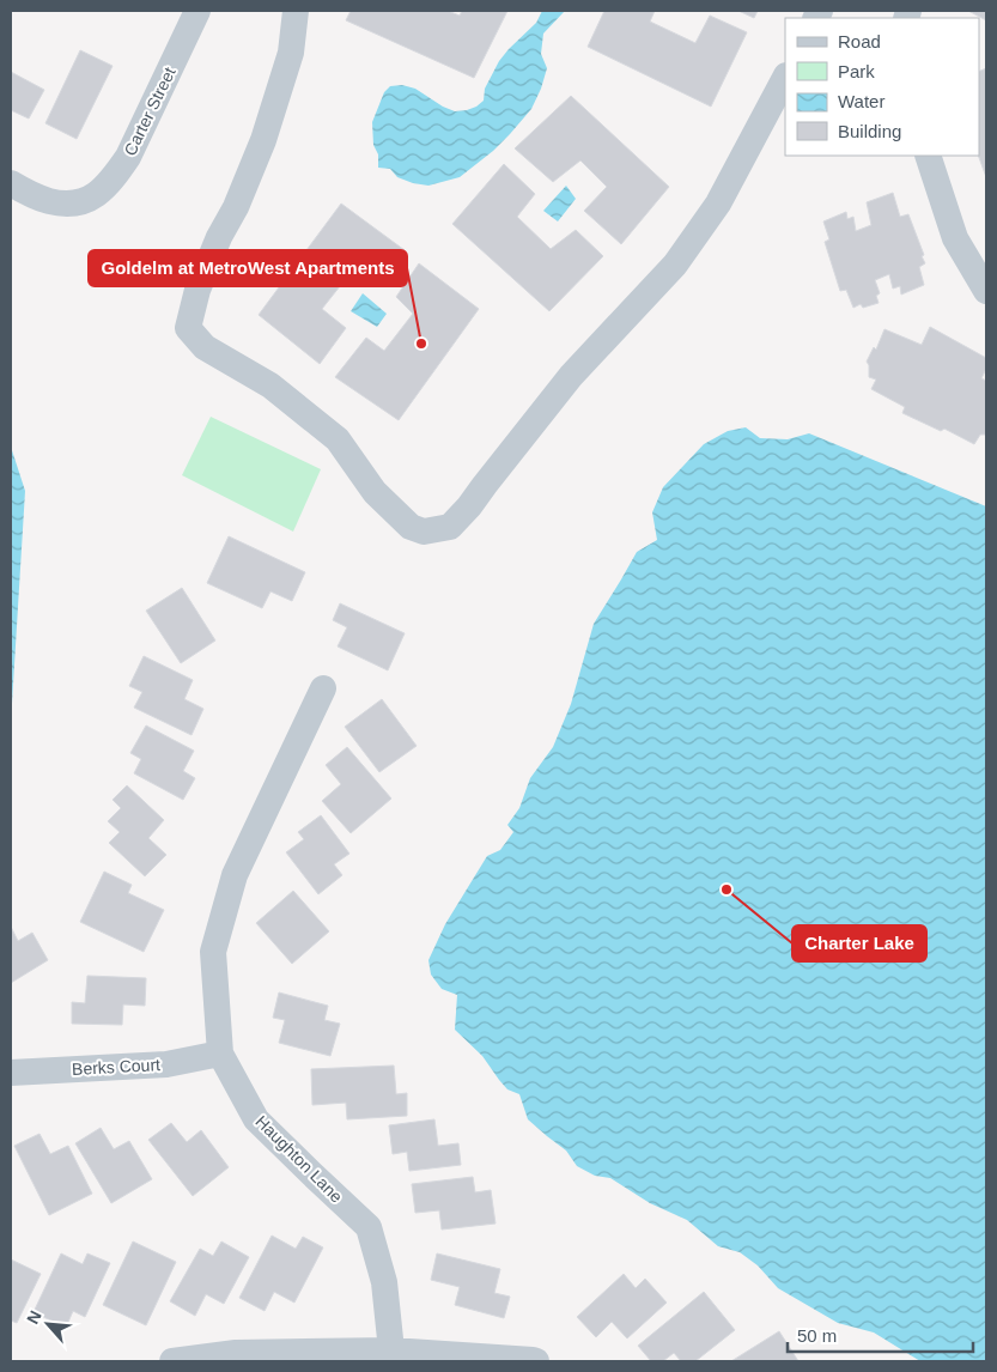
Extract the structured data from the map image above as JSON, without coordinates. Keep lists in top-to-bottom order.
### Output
{
  "streets": {
    "street": ["Carter Street", "Berks Court", "Haughton Lane"]
  },
  "crossings": [
    ["Berks Court", "Haughton Lane"]
  ],
  "places": ["Goldelm at MetroWest Apartments", "Charter Lake"],
  "legend": [
    "Road",
    "Park",
    "Water",
    "Building"
  ],
  "scale_bar": "50 m",
  "north": "top left"
}
